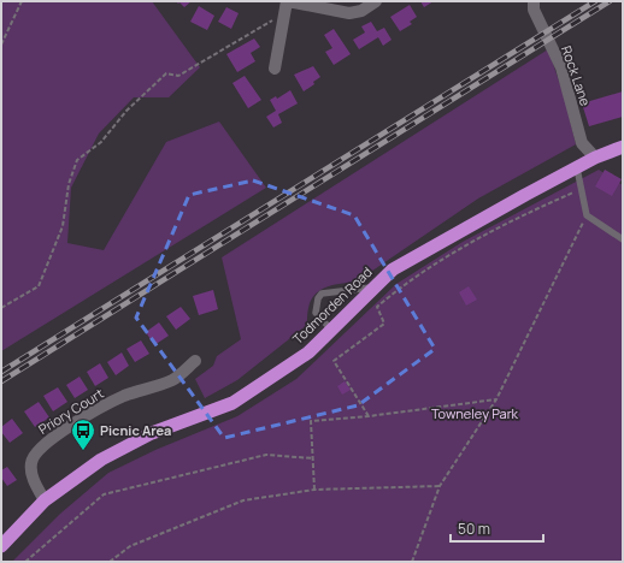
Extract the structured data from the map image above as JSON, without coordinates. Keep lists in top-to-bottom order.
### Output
{
  "streets": {
    "highway": ["Todmorden Road"],
    "street": ["Rock Lane", "Priory Court"]
  },
  "crossings": [
    ["Rock Lane", "Todmorden Road"],
    ["Todmorden Road", "Priory Court"]
  ],
  "parks": ["Towneley Park"],
  "places": {
    "bus stop": ["Picnic Area"]
  },
  "scale_bar": "50 m"
}
